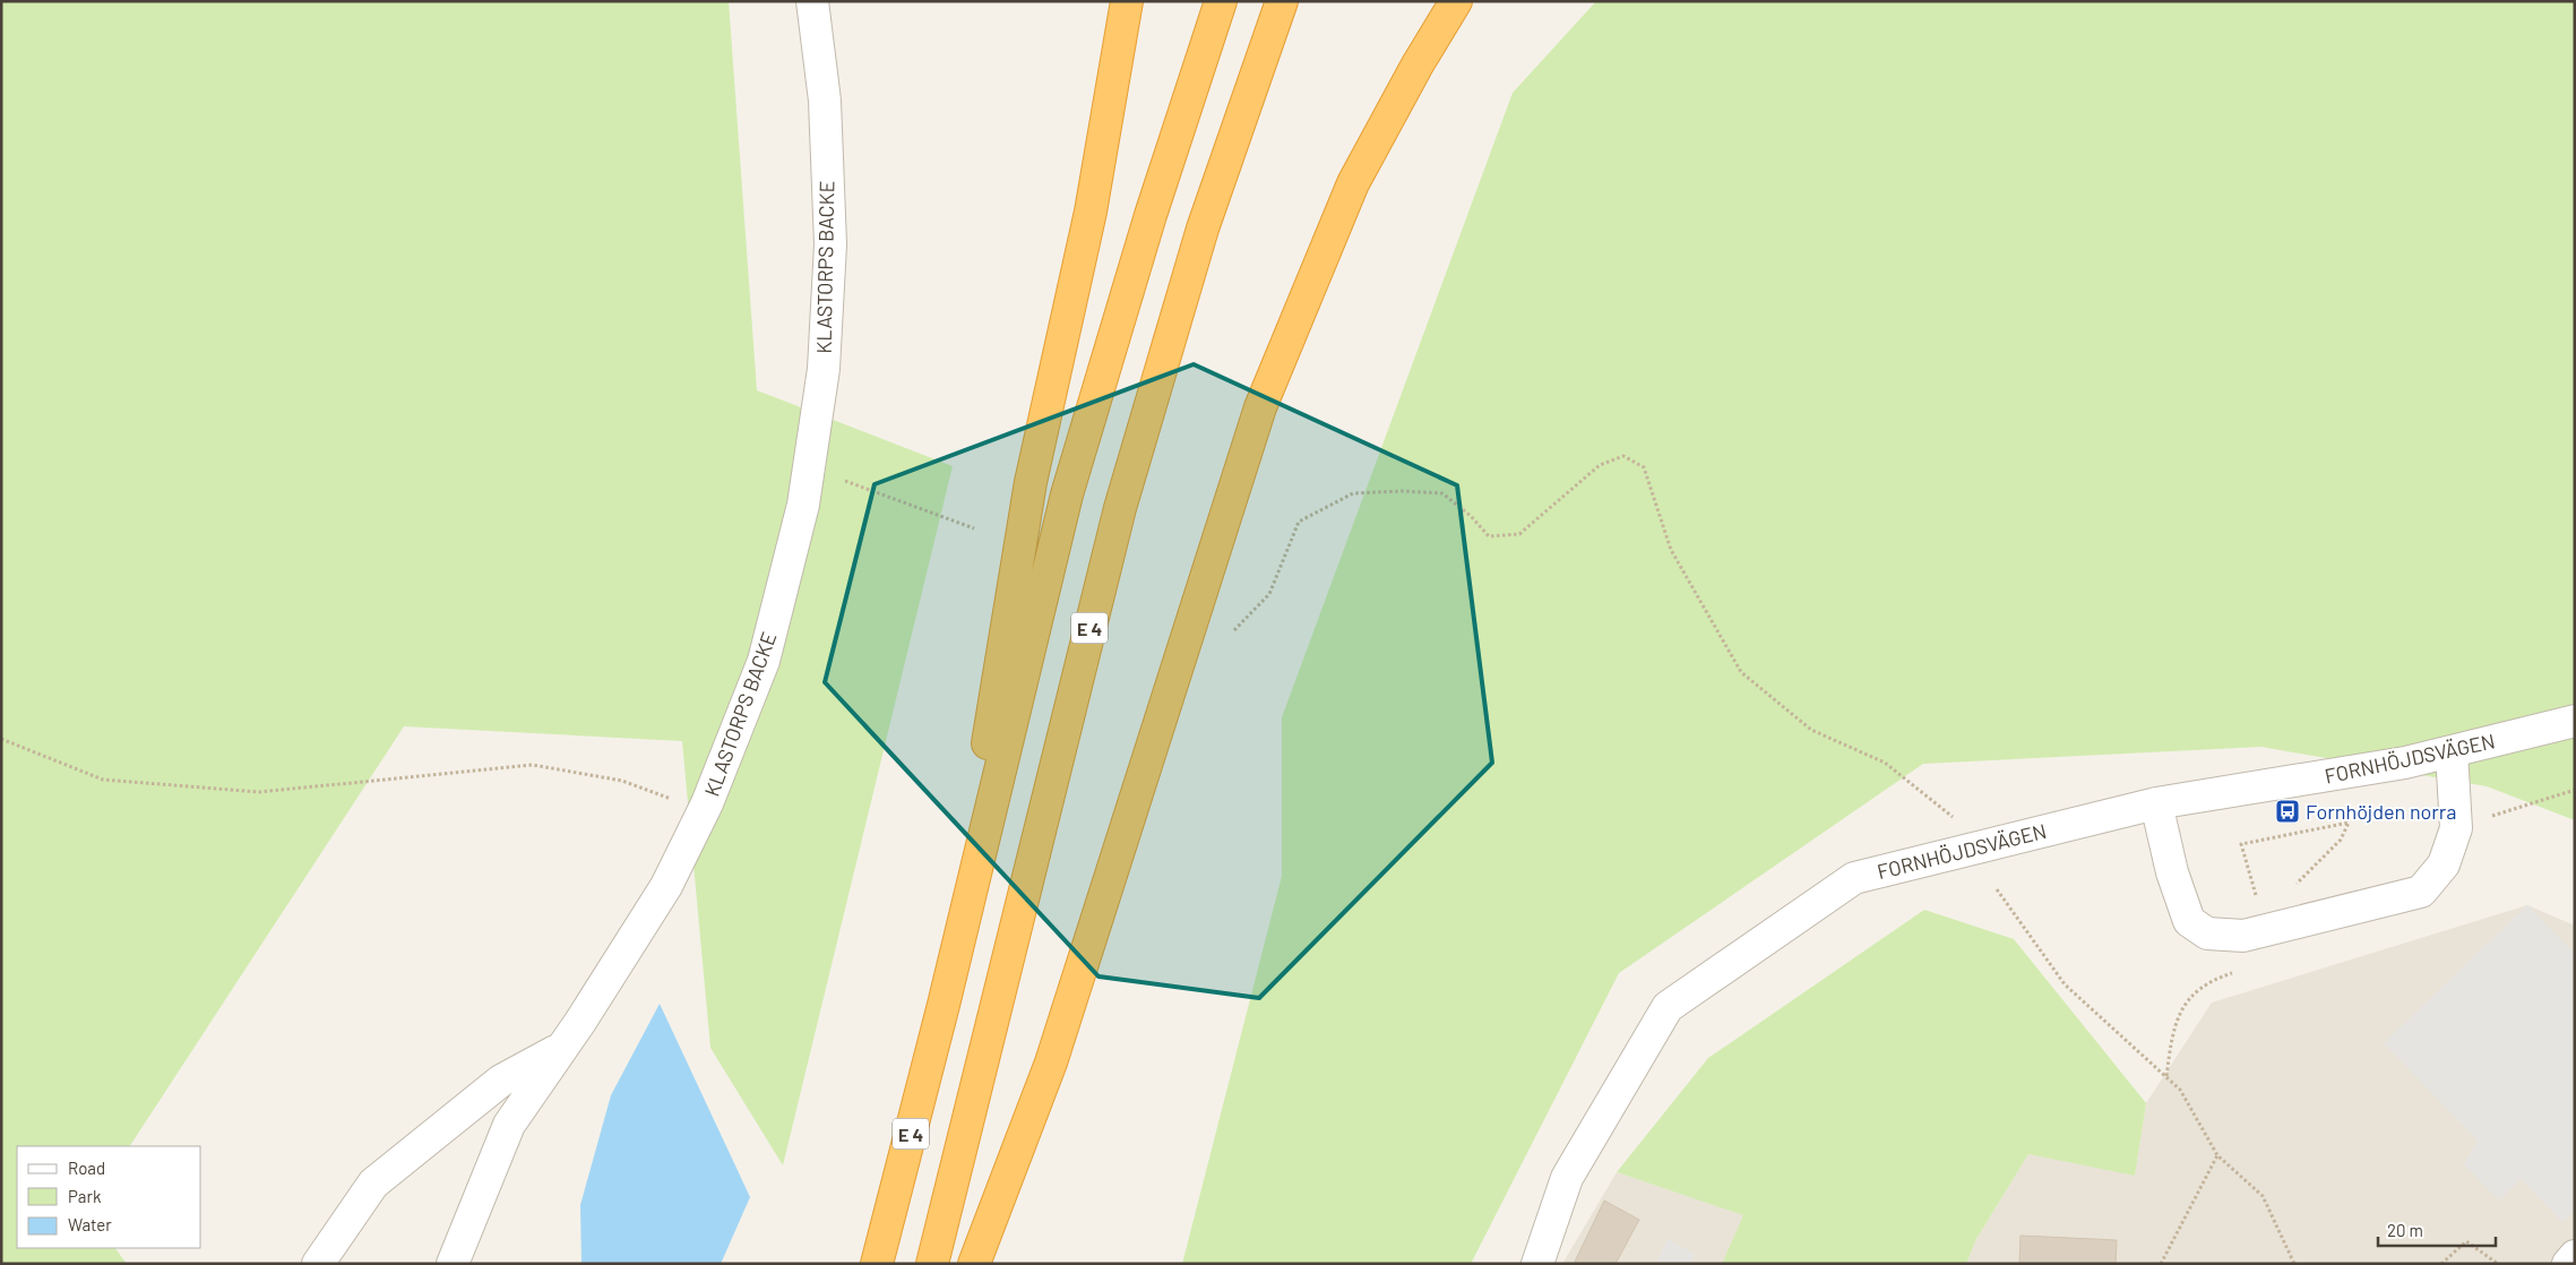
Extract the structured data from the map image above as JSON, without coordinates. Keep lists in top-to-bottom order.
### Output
{
  "streets": {
    "highway": ["E 4"],
    "street": ["KLASTORPS BACKE", "FORNHÖJDSVÄGEN"]
  },
  "places": {
    "bus stop": ["Fornhöjden norra"]
  },
  "legend": ["Road", "Park", "Water"],
  "scale_bar": "20 m"
}
